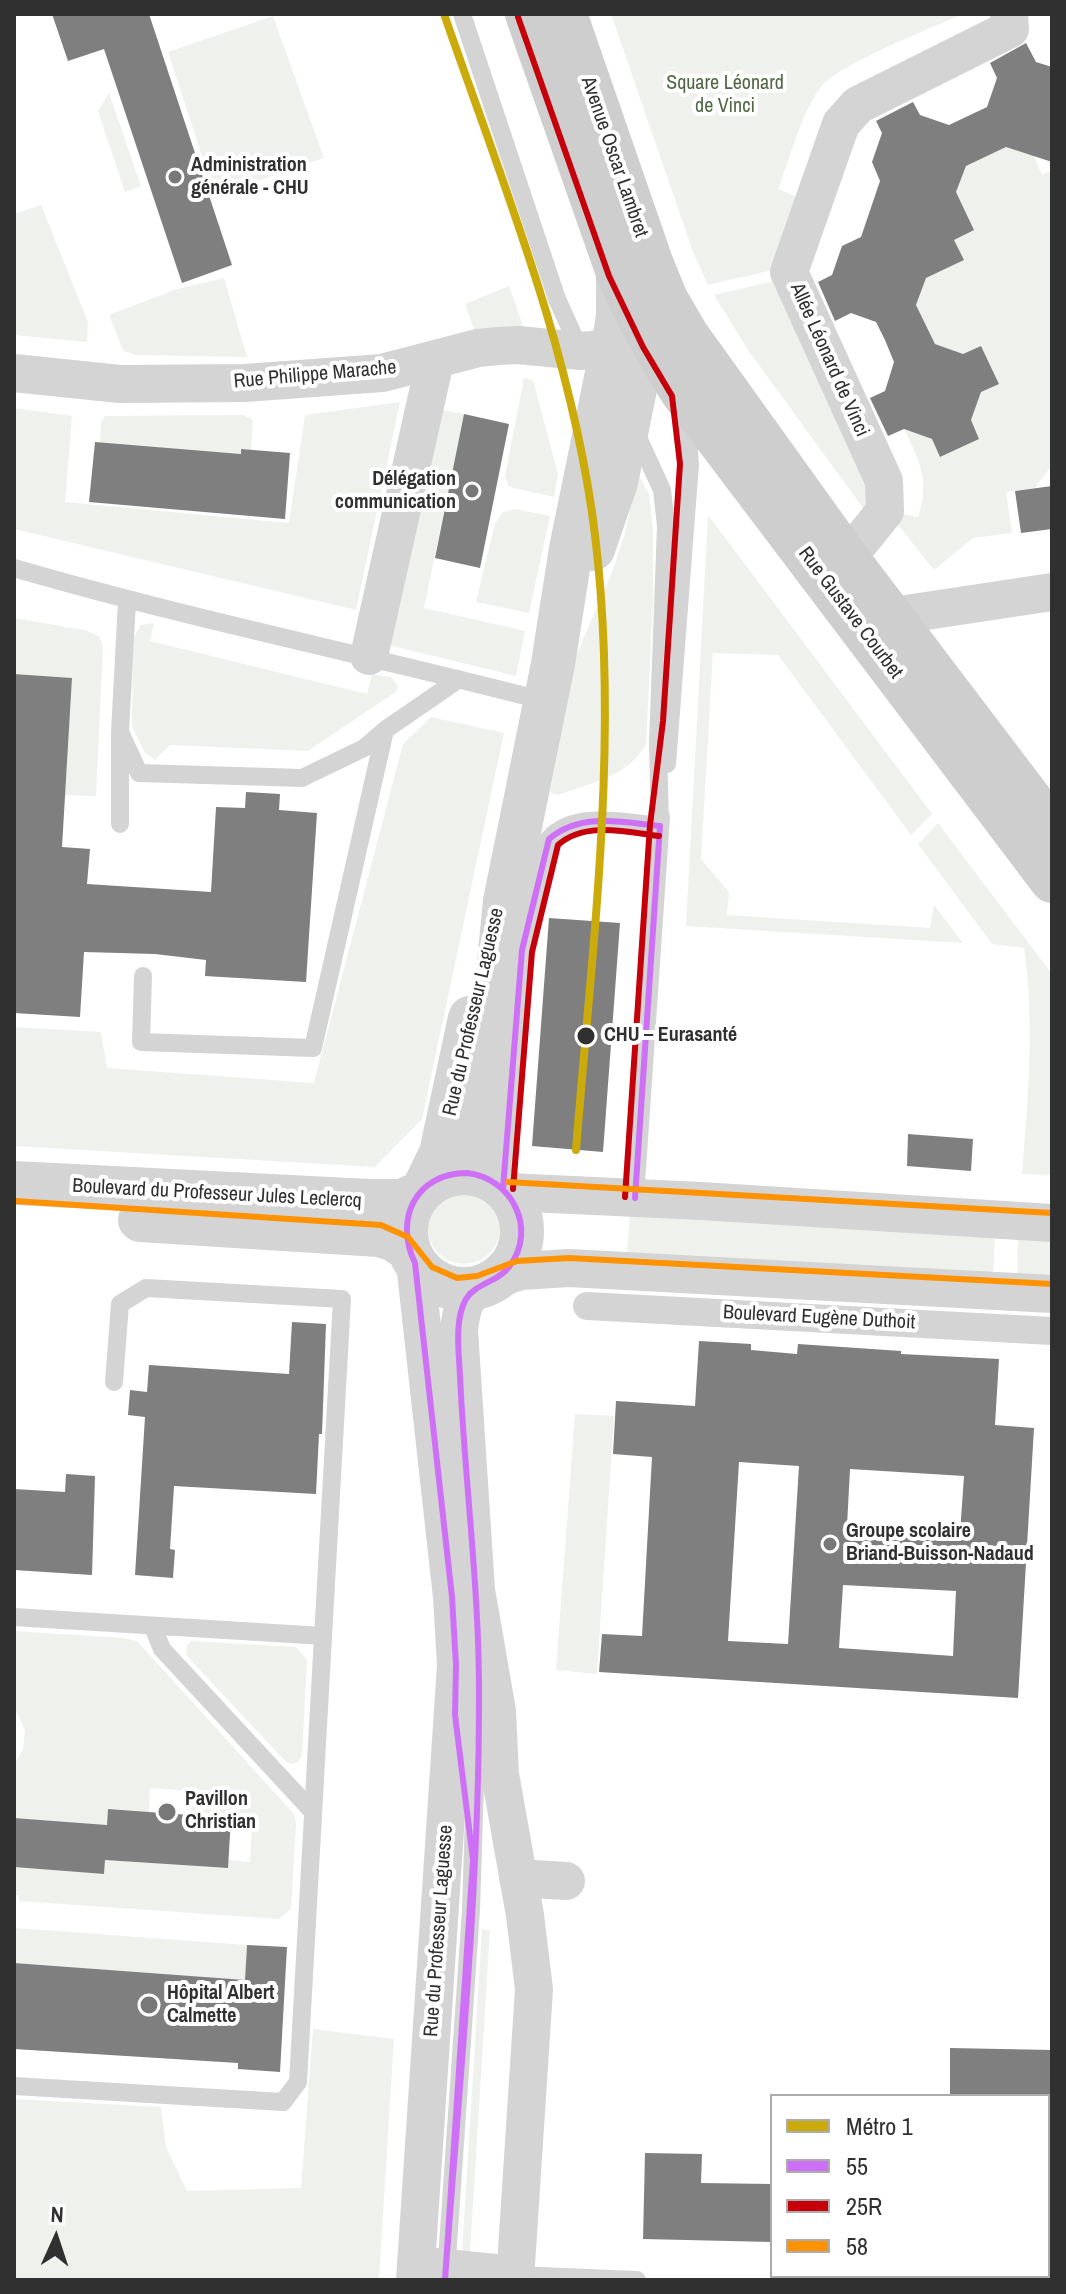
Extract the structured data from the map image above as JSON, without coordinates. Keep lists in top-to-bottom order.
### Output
{
  "streets": {
    "main road": ["Avenue Oscar Lambret", "Rue Gustave Courbet"],
    "street": [
      "Allée Léonard de Vinci",
      "Rue Philippe Marache",
      "Rue du Professeur Laguesse",
      "Boulevard du Professeur Jules Leclercq",
      "Boulevard Eugène Duthoit"
    ]
  },
  "crossings": [
    ["Avenue Oscar Lambret", "Rue Philippe Marache"],
    ["Avenue Oscar Lambret", "Rue Gustave Courbet"],
    ["Avenue Oscar Lambret", "Rue du Professeur Laguesse"],
    ["Allée Léonard de Vinci", "Rue Gustave Courbet"],
    ["Rue Philippe Marache", "Rue Gustave Courbet"],
    ["Rue Philippe Marache", "Rue du Professeur Laguesse"],
    ["Rue Gustave Courbet", "Rue du Professeur Laguesse"],
    ["Rue du Professeur Laguesse", "Boulevard du Professeur Jules Leclercq"],
    ["Rue du Professeur Laguesse", "Boulevard Eugène Duthoit"],
    ["Boulevard du Professeur Jules Leclercq", "Boulevard Eugène Duthoit"]
  ],
  "parks": ["Square Léonard de Vinci"],
  "places": [
    "Administration générale - CHU",
    "Délégation communication",
    "CHU – Eurasanté",
    "Groupe scolaire Briand-Buisson-Nadaud",
    "Pavillon Christian",
    "Hôpital Albert Calmette"
  ],
  "lines": [
    "metro line 1",
    "transit line 25R",
    "transit line 55",
    "transit line 58"
  ],
  "legend": [
    "Métro 1",
    "55",
    "25R",
    "58"
  ],
  "north": "top"
}
